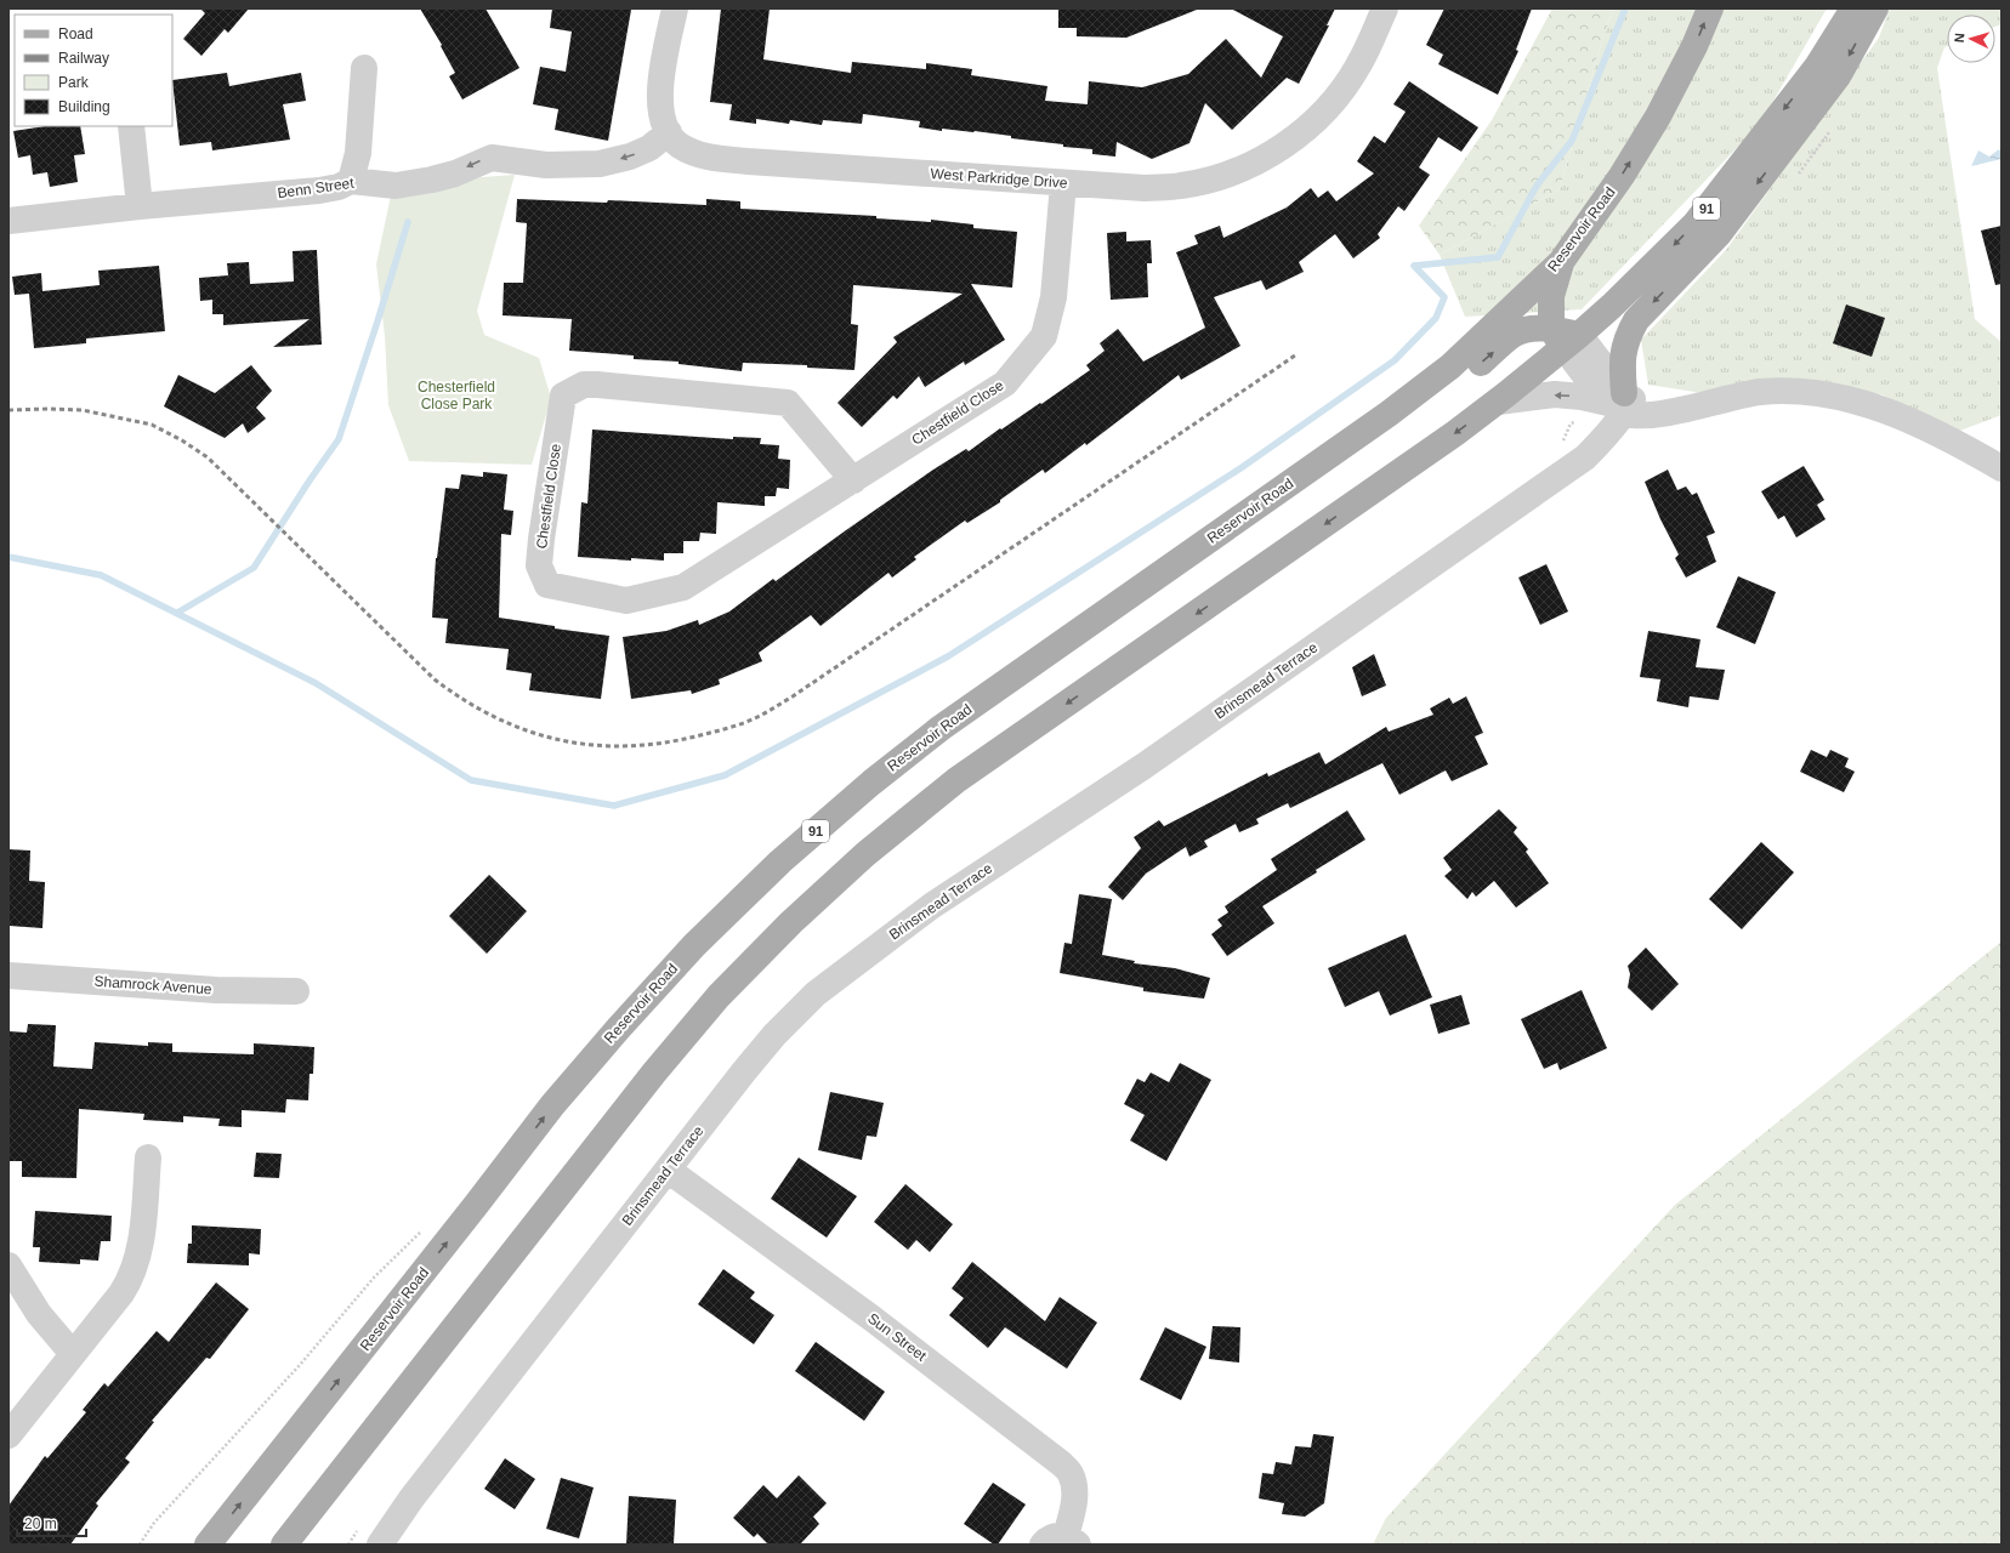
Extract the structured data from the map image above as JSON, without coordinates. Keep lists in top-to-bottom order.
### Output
{
  "streets": {
    "main road": ["91", "Reservoir Road"],
    "street": [
      "West Parkridge Drive",
      "Benn Street",
      "Chestfield Close",
      "Brinsmead Terrace",
      "Shamrock Avenue",
      "Sun Street"
    ]
  },
  "crossings": [
    ["West Parkridge Drive", "Benn Street"],
    ["West Parkridge Drive", "Chestfield Close"],
    ["Brinsmead Terrace", "Sun Street"]
  ],
  "one_way": ["Benn Street"],
  "parks": ["Chesterfield Close Park"],
  "legend": [
    "Road",
    "Railway",
    "Park",
    "Building"
  ],
  "scale_bar": "20 m",
  "north": "left"
}
